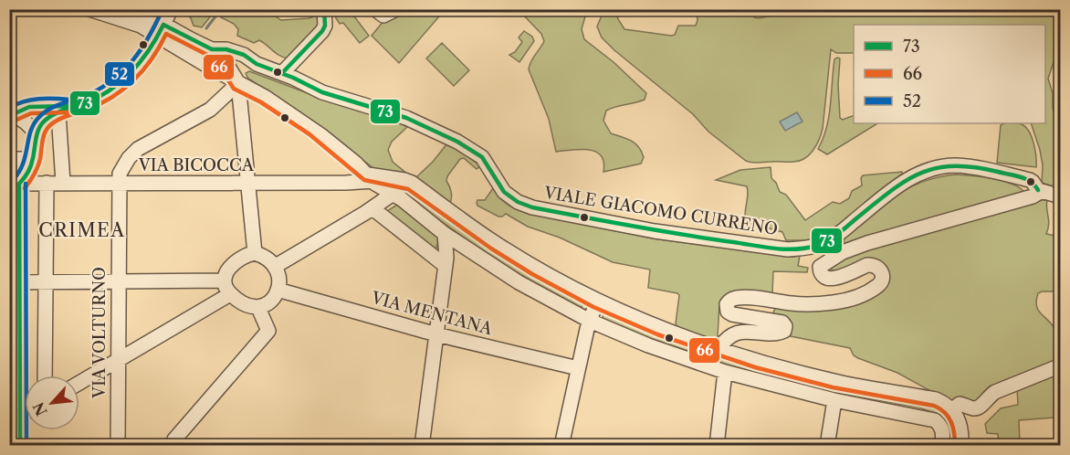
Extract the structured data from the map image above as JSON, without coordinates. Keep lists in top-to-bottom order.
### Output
{
  "streets": {
    "street": [
      "VIA BICOCCA",
      "VIALE GIACOMO CURRENO",
      "VIA MENTANA",
      "VIA VOLTURNO"
    ]
  },
  "crossings": [
    ["VIA BICOCCA", "VIA VOLTURNO"]
  ],
  "districts": ["CRIMEA"],
  "lines": ["transit line 73", "transit line 52", "transit line 66"],
  "legend": ["73", "66", "52"],
  "north": "bottom left"
}
